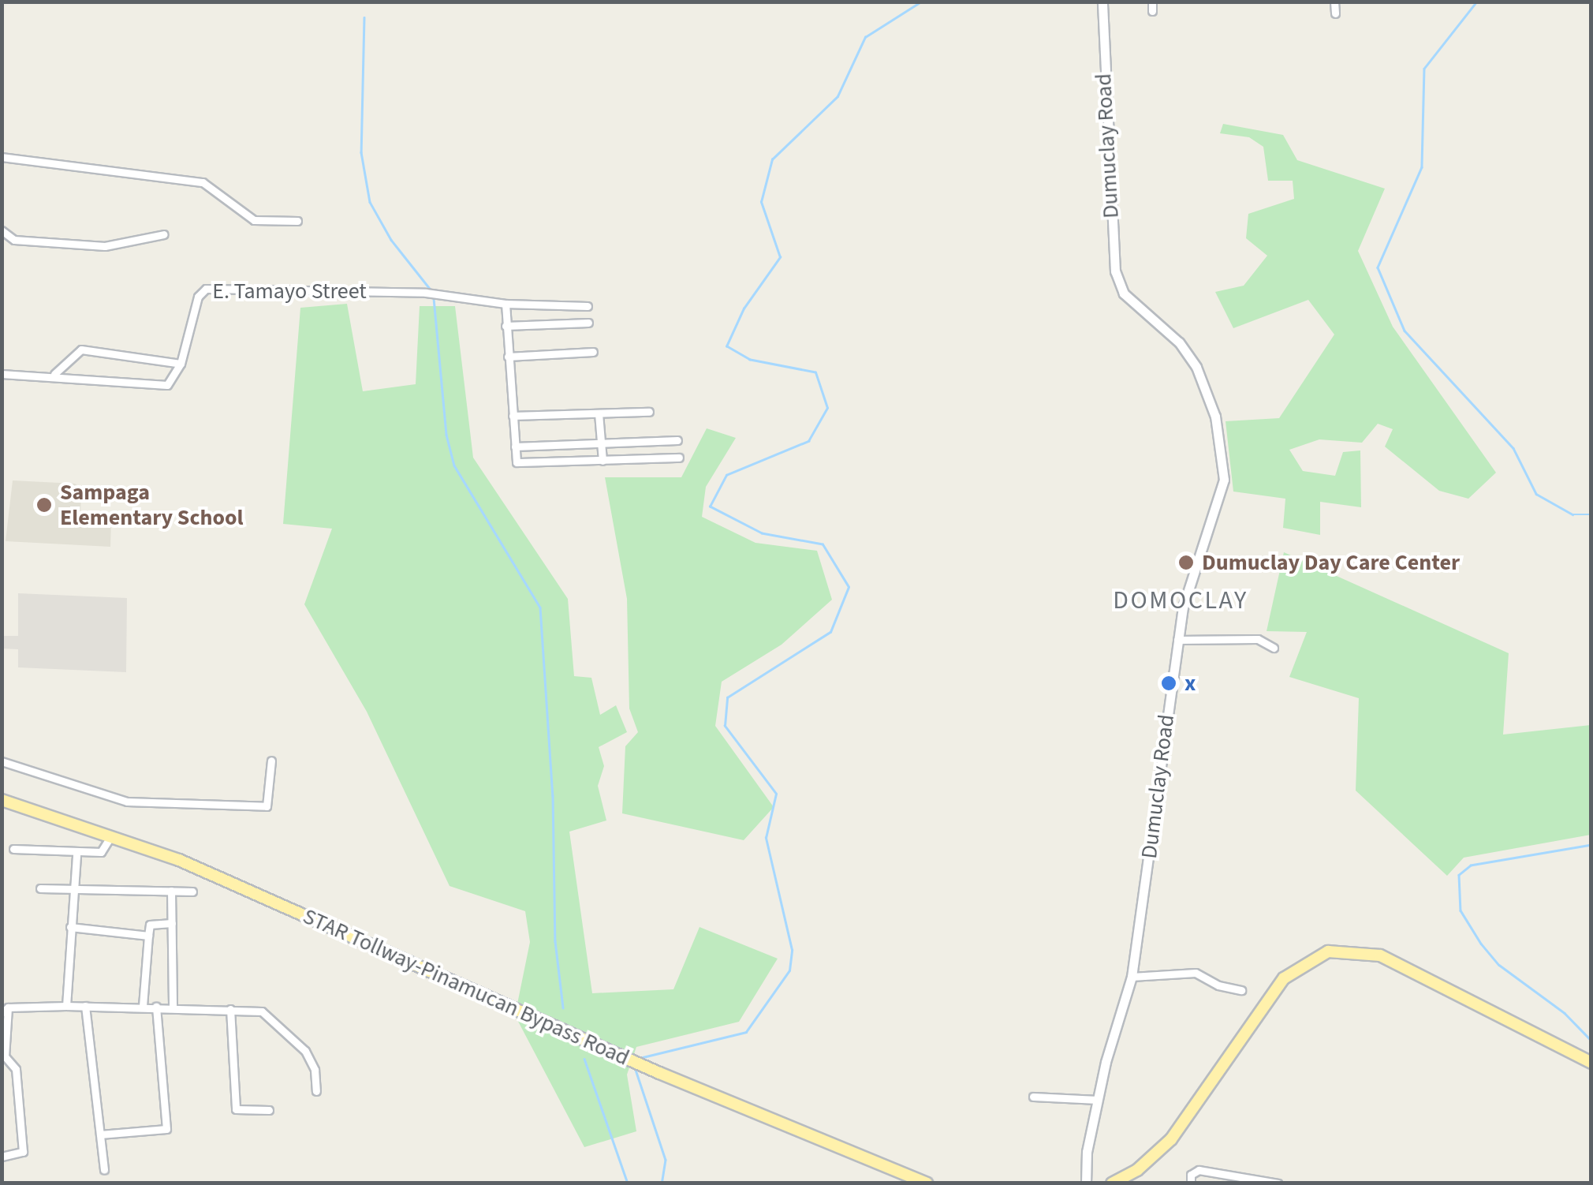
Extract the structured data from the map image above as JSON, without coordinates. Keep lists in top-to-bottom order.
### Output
{
  "streets": {
    "main road": ["STAR Tollway-Pinamucan Bypass Road"],
    "street": ["Dumuclay Road", "E. Tamayo Street"]
  },
  "districts": ["DOMOCLAY"],
  "places": ["Sampaga Elementary School", "Dumuclay Day Care Center", "x"]
}
